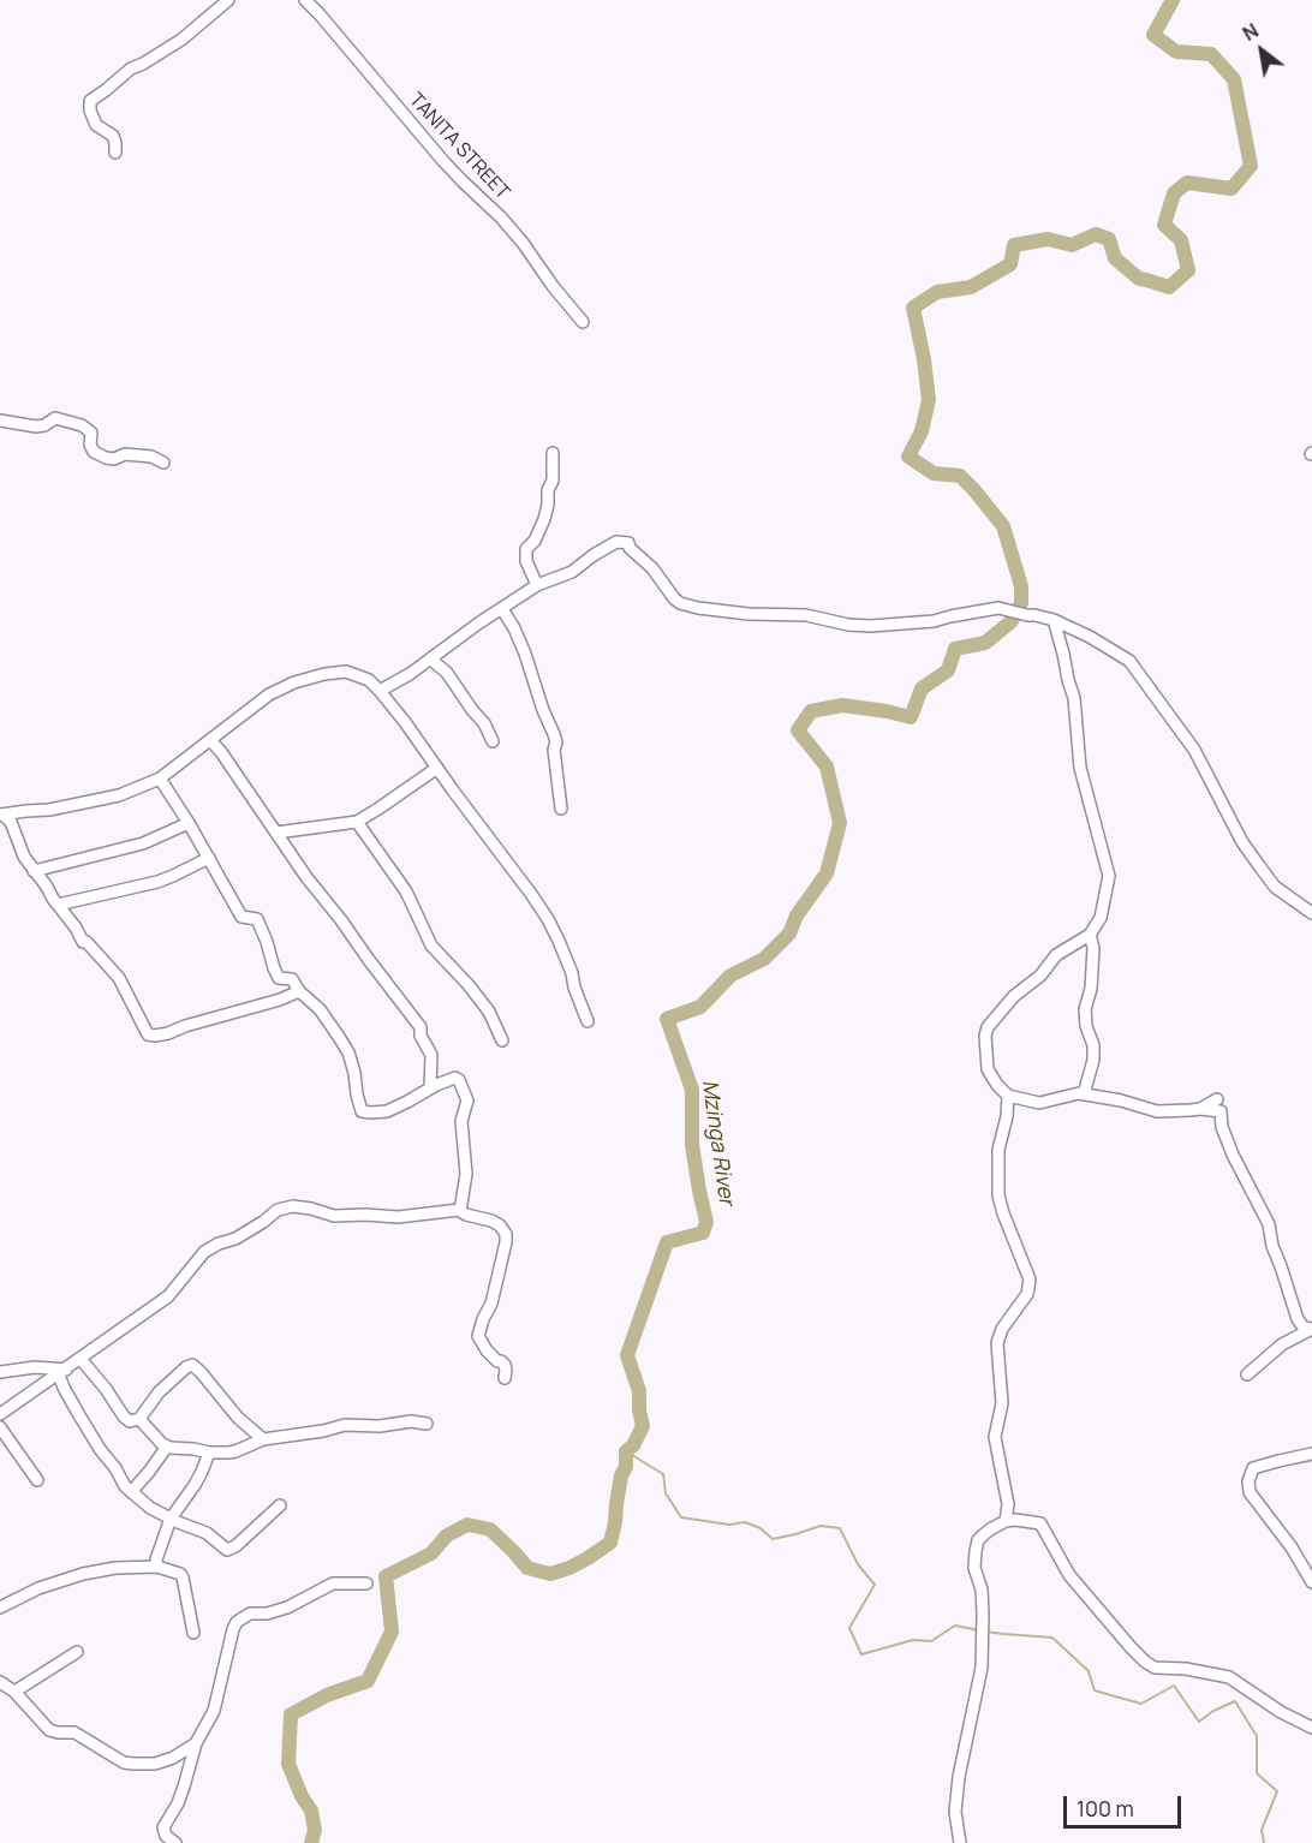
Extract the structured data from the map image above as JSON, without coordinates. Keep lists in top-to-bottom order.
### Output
{
  "streets": {
    "street": ["TANITA STREET"]
  },
  "water": ["Mzinga River"],
  "scale_bar": "100 m",
  "north": "top left"
}
